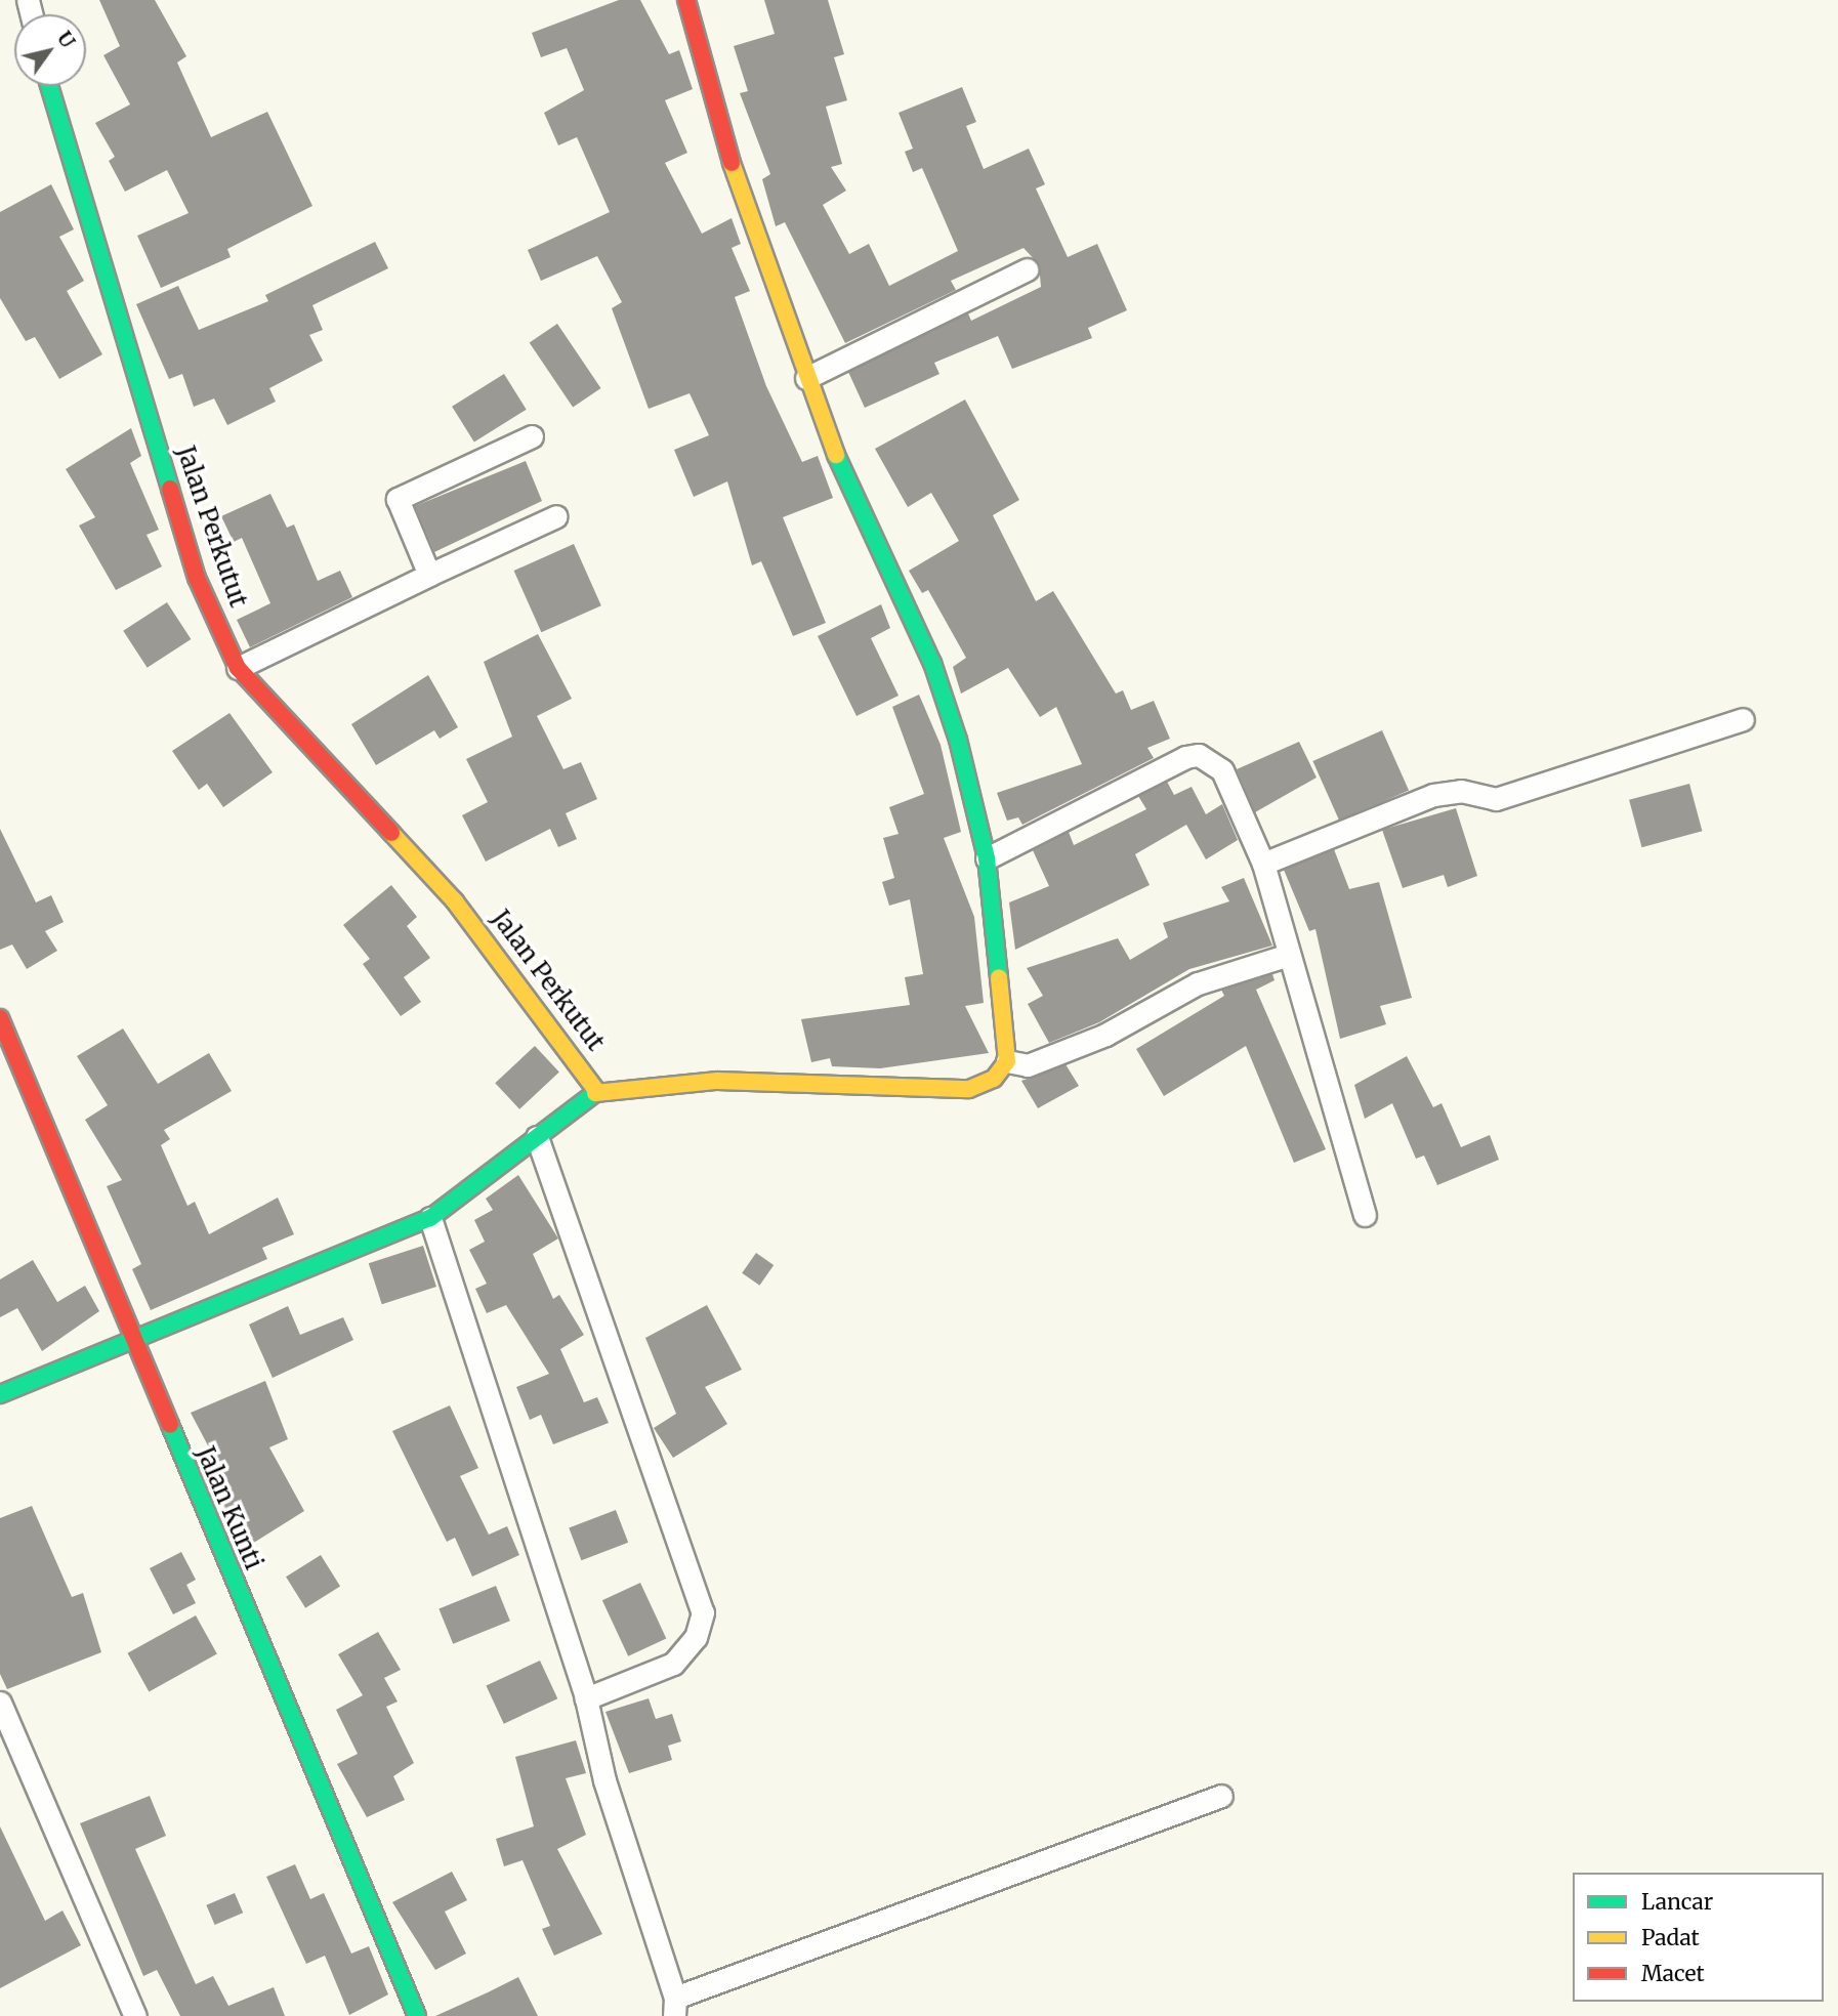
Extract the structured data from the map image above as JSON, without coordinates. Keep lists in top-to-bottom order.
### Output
{
  "streets": {
    "street": ["Jalan Perkutut", "Jalan Kunti"]
  },
  "legend": ["Lancar", "Padat", "Macet"],
  "north": "top right"
}
